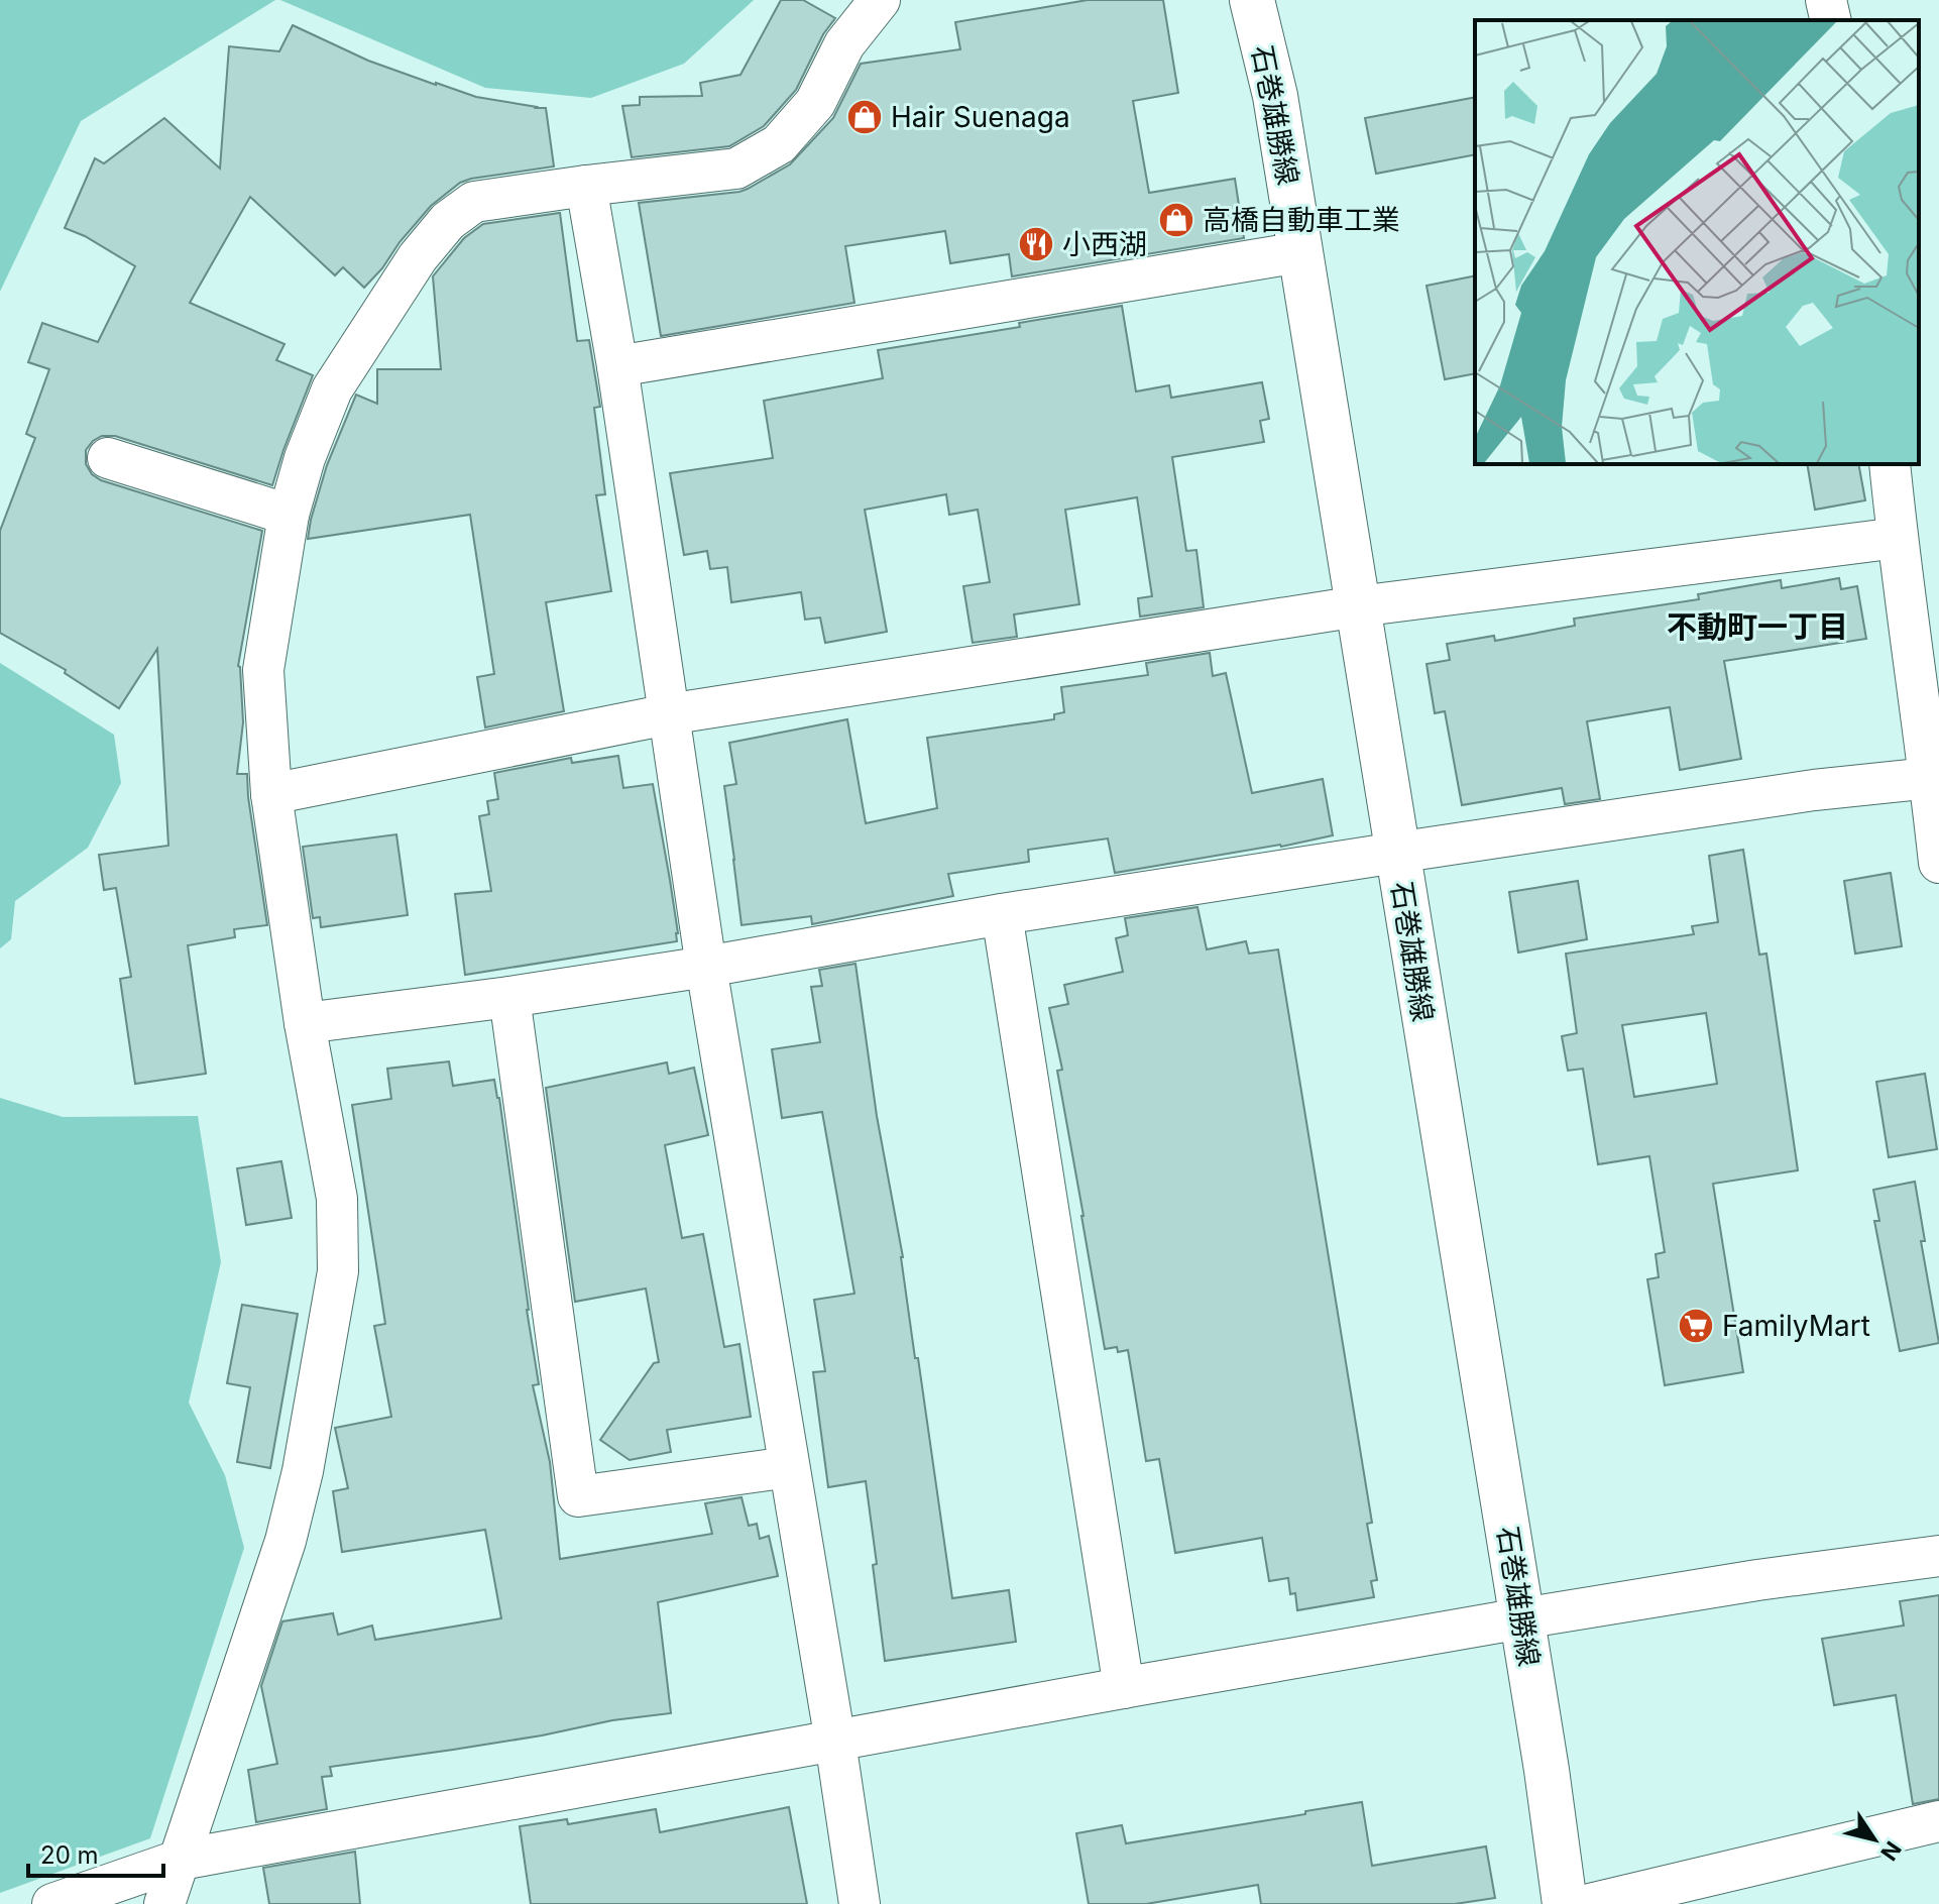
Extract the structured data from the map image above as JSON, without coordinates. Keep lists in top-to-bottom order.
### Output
{
  "streets": {
    "main road": ["石巻雄勝線"]
  },
  "districts": ["不動町一丁目"],
  "places": {
    "shop": ["Hair Suenaga", "高橋自動車工業"],
    "restaurant": ["小西湖"],
    "supermarket": ["FamilyMart"]
  },
  "scale_bar": "20 m",
  "north": "bottom right"
}
